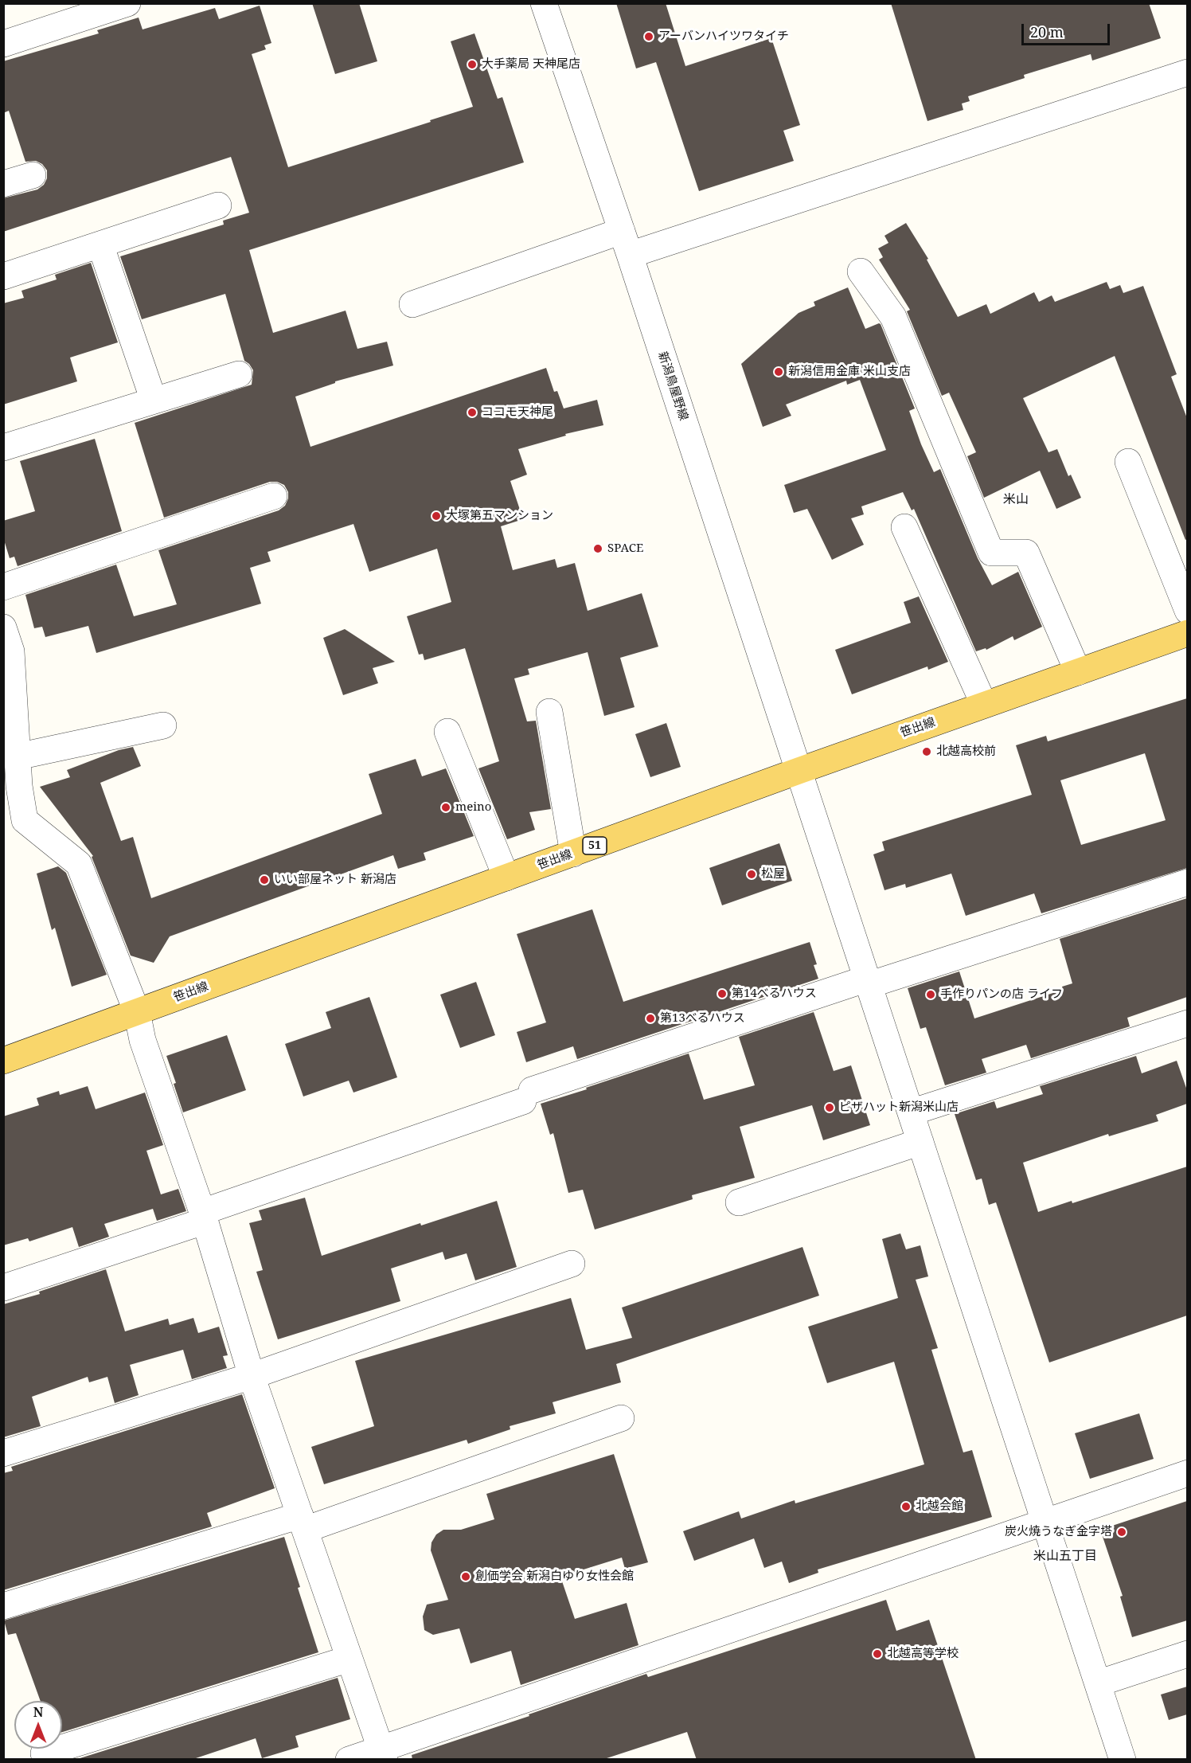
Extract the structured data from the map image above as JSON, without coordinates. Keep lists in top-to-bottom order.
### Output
{
  "streets": {
    "main road": ["笹出線", "51"],
    "street": ["新潟鳥屋野線"]
  },
  "crossings": [
    ["新潟鳥屋野線", "笹出線"]
  ],
  "districts": ["米山", "米山五丁目"],
  "places": [
    "アーバンハイツワタイチ",
    "大手薬局 天神尾店",
    "新潟信用金庫 米山支店",
    "ココモ天神尾",
    "大塚第五マンション",
    "SPACE",
    "北越高校前",
    "meino",
    "松屋",
    "いい部屋ネット 新潟店",
    "第14べるハウス",
    "手作りパンの店 ライフ",
    "第13べるハウス",
    "ピザハット新潟米山店",
    "北越会館",
    "炭火焼うなぎ金字塔",
    "創価学会 新潟白ゆり女性会館",
    "北越高等学校"
  ],
  "scale_bar": "20 m",
  "north": "top"
}
